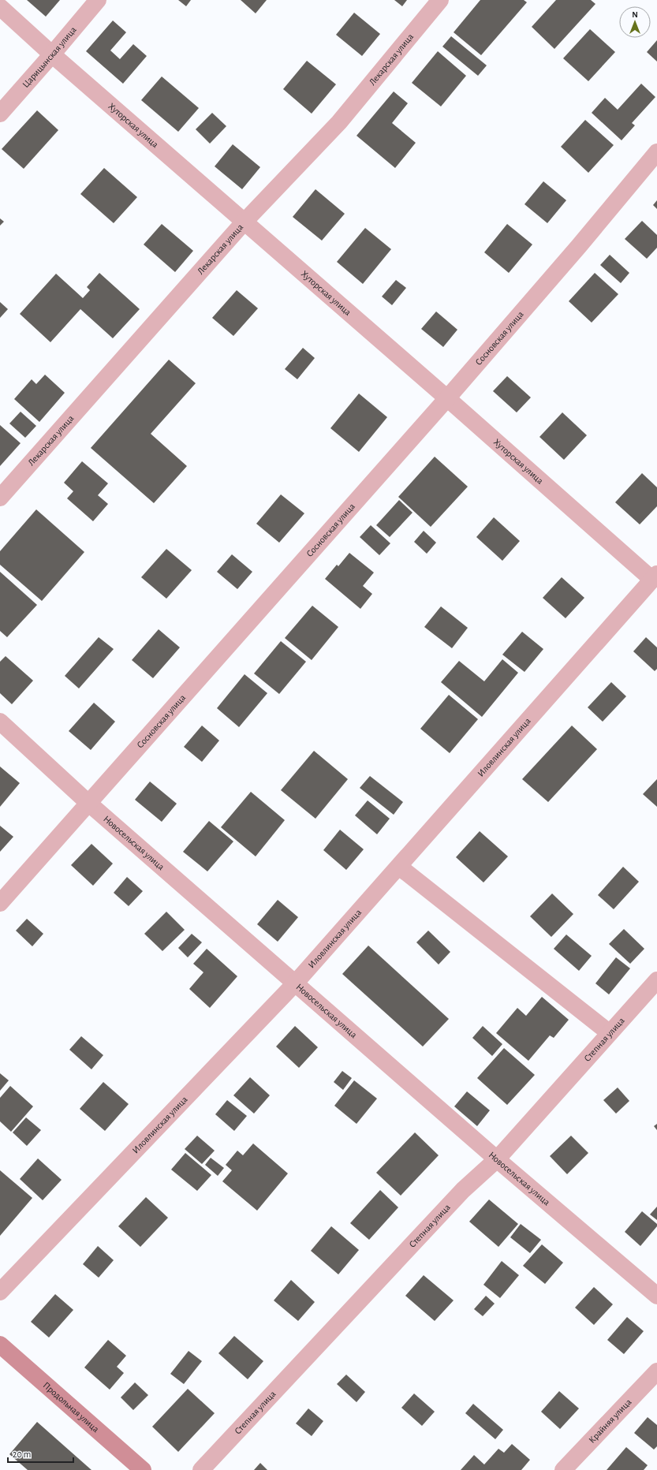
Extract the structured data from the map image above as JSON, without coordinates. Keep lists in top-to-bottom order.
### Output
{
  "streets": {
    "main road": ["Продольная улица"],
    "street": [
      "Царицынская улица",
      "Лекарская улица",
      "Хуторская улица",
      "Сосновская улица",
      "Иловлинская улица",
      "Новосельская улица",
      "Степная улица",
      "Крайняя улица"
    ]
  },
  "crossings": [
    ["Царицынская улица", "Хуторская улица"],
    ["Лекарская улица", "Хуторская улица"],
    ["Хуторская улица", "Сосновская улица"],
    ["Хуторская улица", "Иловлинская улица"],
    ["Сосновская улица", "Новосельская улица"],
    ["Иловлинская улица", "Новосельская улица"],
    ["Новосельская улица", "Степная улица"]
  ],
  "scale_bar": "20 m",
  "north": "top"
}
